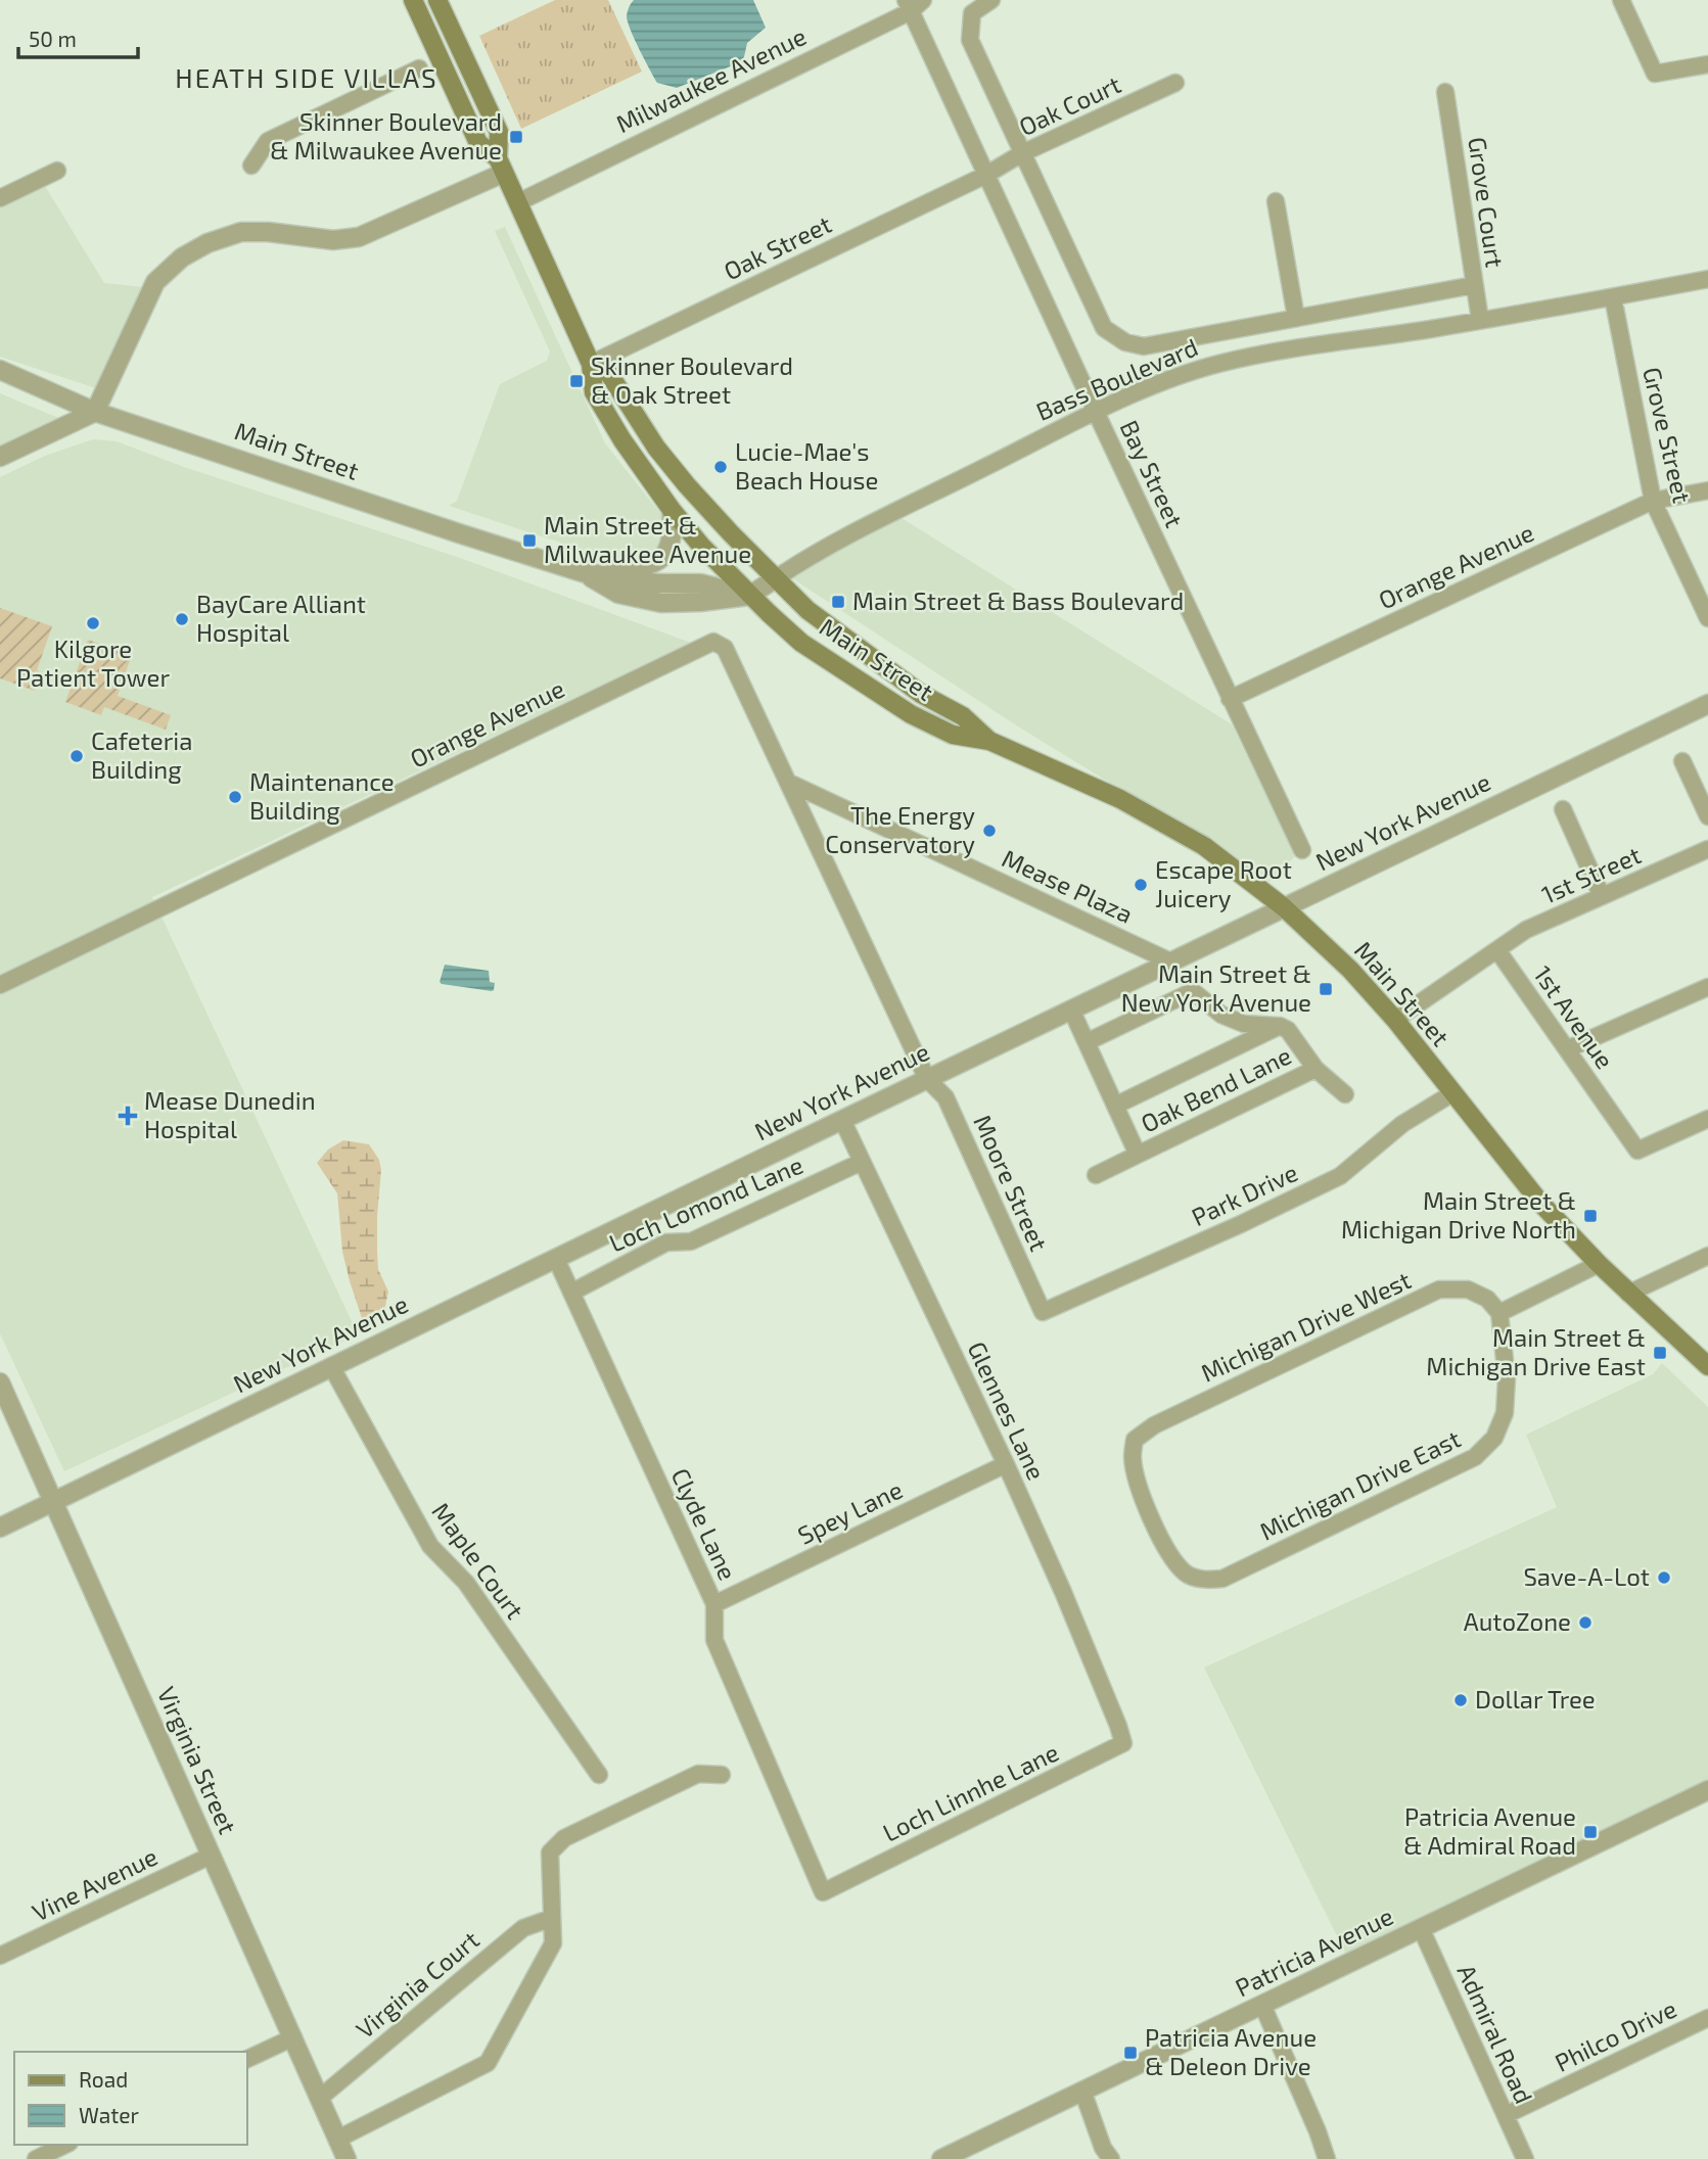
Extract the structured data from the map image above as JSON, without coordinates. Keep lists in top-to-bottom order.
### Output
{
  "streets": {
    "main road": ["Main Street"],
    "street": [
      "Milwaukee Avenue",
      "Oak Court",
      "Grove Court",
      "Oak Street",
      "Bass Boulevard",
      "Grove Street",
      "Bay Street",
      "Orange Avenue",
      "New York Avenue",
      "1st Street",
      "Mease Plaza",
      "1st Avenue",
      "Oak Bend Lane",
      "Moore Street",
      "Park Drive",
      "Loch Lomond Lane",
      "Michigan Drive West",
      "Glennes Lane",
      "Michigan Drive East",
      "Spey Lane",
      "Clyde Lane",
      "Maple Court",
      "Virginia Street",
      "Loch Linnhe Lane",
      "Vine Avenue",
      "Patricia Avenue",
      "Virginia Court",
      "Admiral Road",
      "Philco Drive"
    ]
  },
  "crossings": [
    ["Milwaukee Avenue", "Bay Street"],
    ["Oak Court", "Oak Street"],
    ["Oak Court", "Bay Street"],
    ["Grove Court", "Bass Boulevard"],
    ["Oak Street", "Main Street"],
    ["Oak Street", "Bay Street"],
    ["Bass Boulevard", "Grove Street"],
    ["Bass Boulevard", "Main Street"],
    ["Bass Boulevard", "Bay Street"],
    ["Grove Street", "Orange Avenue"],
    ["Main Street", "New York Avenue"],
    ["Main Street", "Park Drive"],
    ["Bay Street", "Orange Avenue"],
    ["Orange Avenue", "Moore Street"],
    ["New York Avenue", "Mease Plaza"],
    ["New York Avenue", "Oak Bend Lane"],
    ["New York Avenue", "Moore Street"],
    ["New York Avenue", "Glennes Lane"],
    ["New York Avenue", "Clyde Lane"],
    ["New York Avenue", "Maple Court"],
    ["New York Avenue", "Virginia Street"],
    ["1st Street", "1st Avenue"],
    ["Mease Plaza", "Moore Street"],
    ["Moore Street", "Park Drive"],
    ["Loch Lomond Lane", "Glennes Lane"],
    ["Loch Lomond Lane", "Clyde Lane"],
    ["Michigan Drive West", "Michigan Drive East"],
    ["Glennes Lane", "Spey Lane"],
    ["Glennes Lane", "Loch Linnhe Lane"],
    ["Spey Lane", "Clyde Lane"],
    ["Clyde Lane", "Loch Linnhe Lane"],
    ["Virginia Street", "Vine Avenue"],
    ["Virginia Street", "Virginia Court"],
    ["Patricia Avenue", "Admiral Road"],
    ["Admiral Road", "Philco Drive"]
  ],
  "districts": ["HEATH SIDE VILLAS"],
  "places": {
    "transit": [
      "Skinner Boulevard & Milwaukee Avenue",
      "Skinner Boulevard & Oak Street",
      "Main Street & Milwaukee Avenue",
      "Main Street & Bass Boulevard",
      "Main Street & New York Avenue",
      "Main Street & Michigan Drive North",
      "Main Street & Michigan Drive East",
      "Patricia Avenue & Admiral Road",
      "Patricia Avenue & Deleon Drive"
    ],
    "other": [
      "Lucie-Mae's Beach House",
      "BayCare Alliant Hospital",
      "Kilgore Patient Tower",
      "Cafeteria Building",
      "Maintenance Building",
      "The Energy Conservatory",
      "Escape Root Juicery",
      "Save-A-Lot",
      "AutoZone",
      "Dollar Tree"
    ],
    "health": ["Mease Dunedin Hospital"]
  },
  "legend": ["Road", "Water"],
  "scale_bar": "50 m"
}
